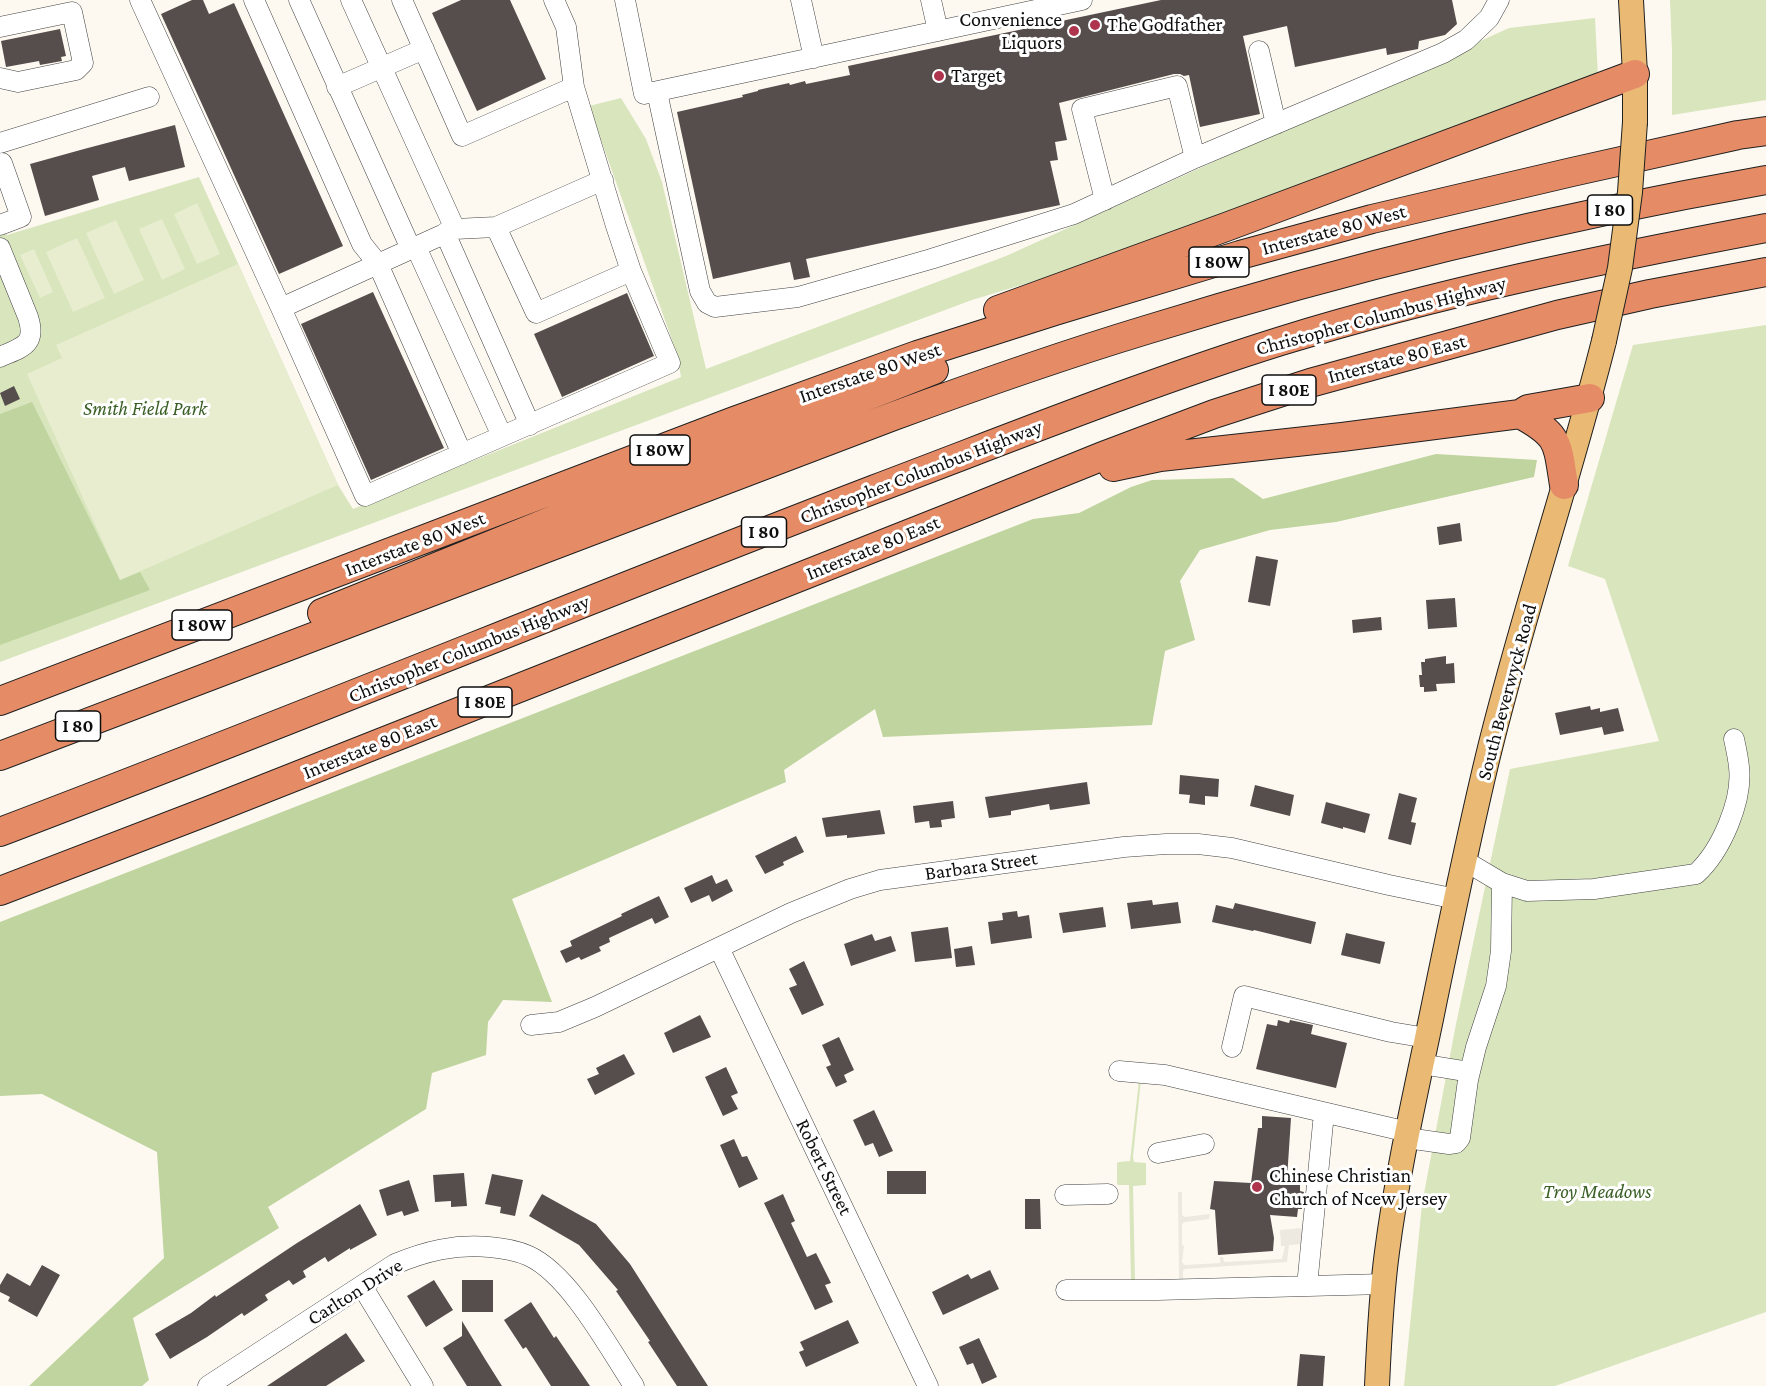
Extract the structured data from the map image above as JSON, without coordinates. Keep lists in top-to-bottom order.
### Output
{
  "streets": {
    "highway": [
      "I 80",
      "Interstate 80 West",
      "I 80W",
      "Christopher Columbus Highway",
      "Interstate 80 East",
      "I 80E"
    ],
    "main road": ["South Beverwyck Road"],
    "street": ["Barbara Street", "Robert Street", "Carlton Drive"]
  },
  "crossings": [
    ["South Beverwyck Road", "Barbara Street"],
    ["Barbara Street", "Robert Street"]
  ],
  "parks": ["Smith Field Park", "Troy Meadows"],
  "places": [
    "The Godfather",
    "Convenience Liquors",
    "Target",
    "Chinese Christian Church of Ncew Jersey"
  ]
}
